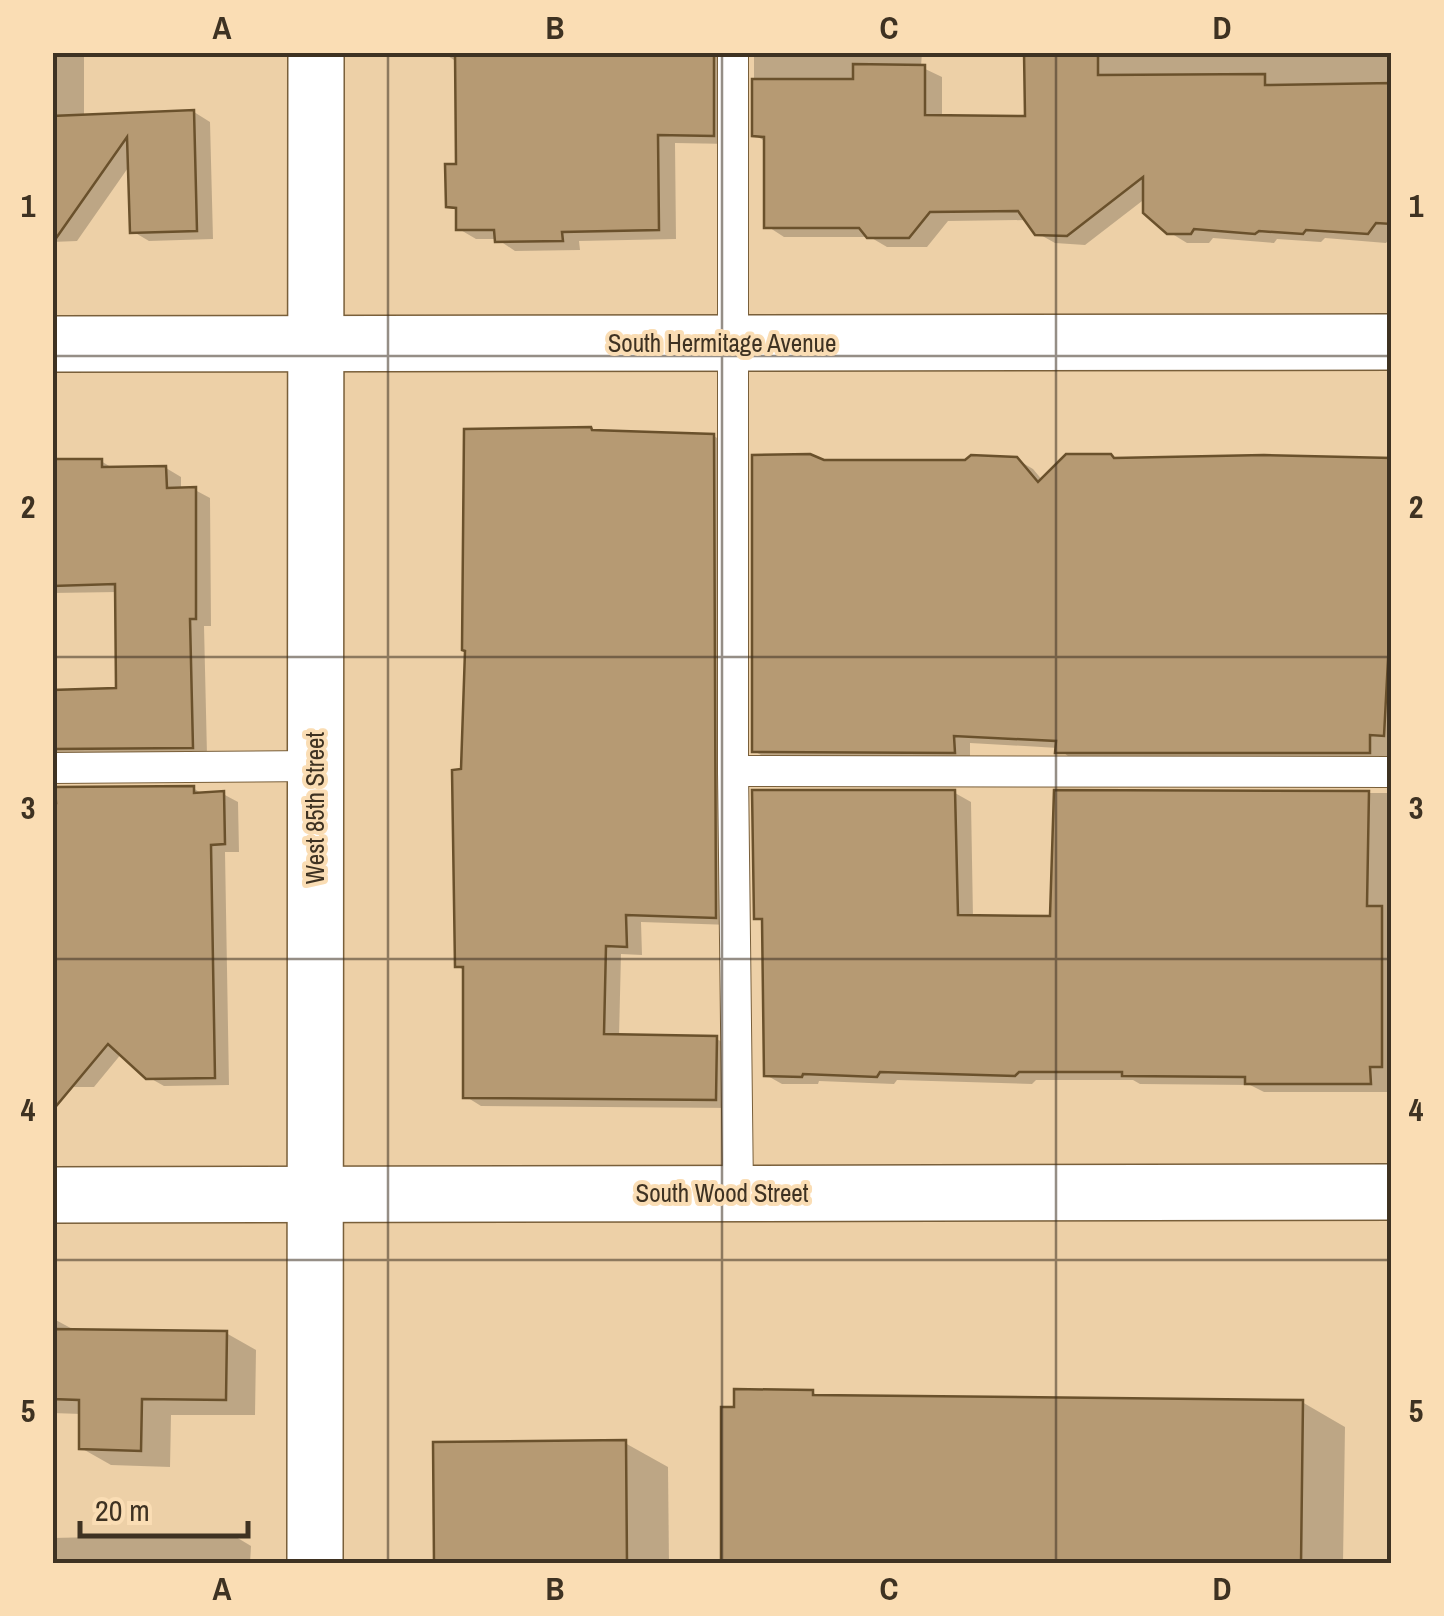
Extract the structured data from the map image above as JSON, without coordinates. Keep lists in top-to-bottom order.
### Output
{
  "streets": {
    "street": ["South Hermitage Avenue", "West 85th Street", "South Wood Street"]
  },
  "crossings": [
    ["South Hermitage Avenue", "West 85th Street"],
    ["West 85th Street", "South Wood Street"]
  ],
  "scale_bar": "20 m",
  "grid": {
    "columns": [
      "A",
      "B",
      "C",
      "D"
    ],
    "rows": [
      "1",
      "2",
      "3",
      "4",
      "5"
    ]
  }
}
